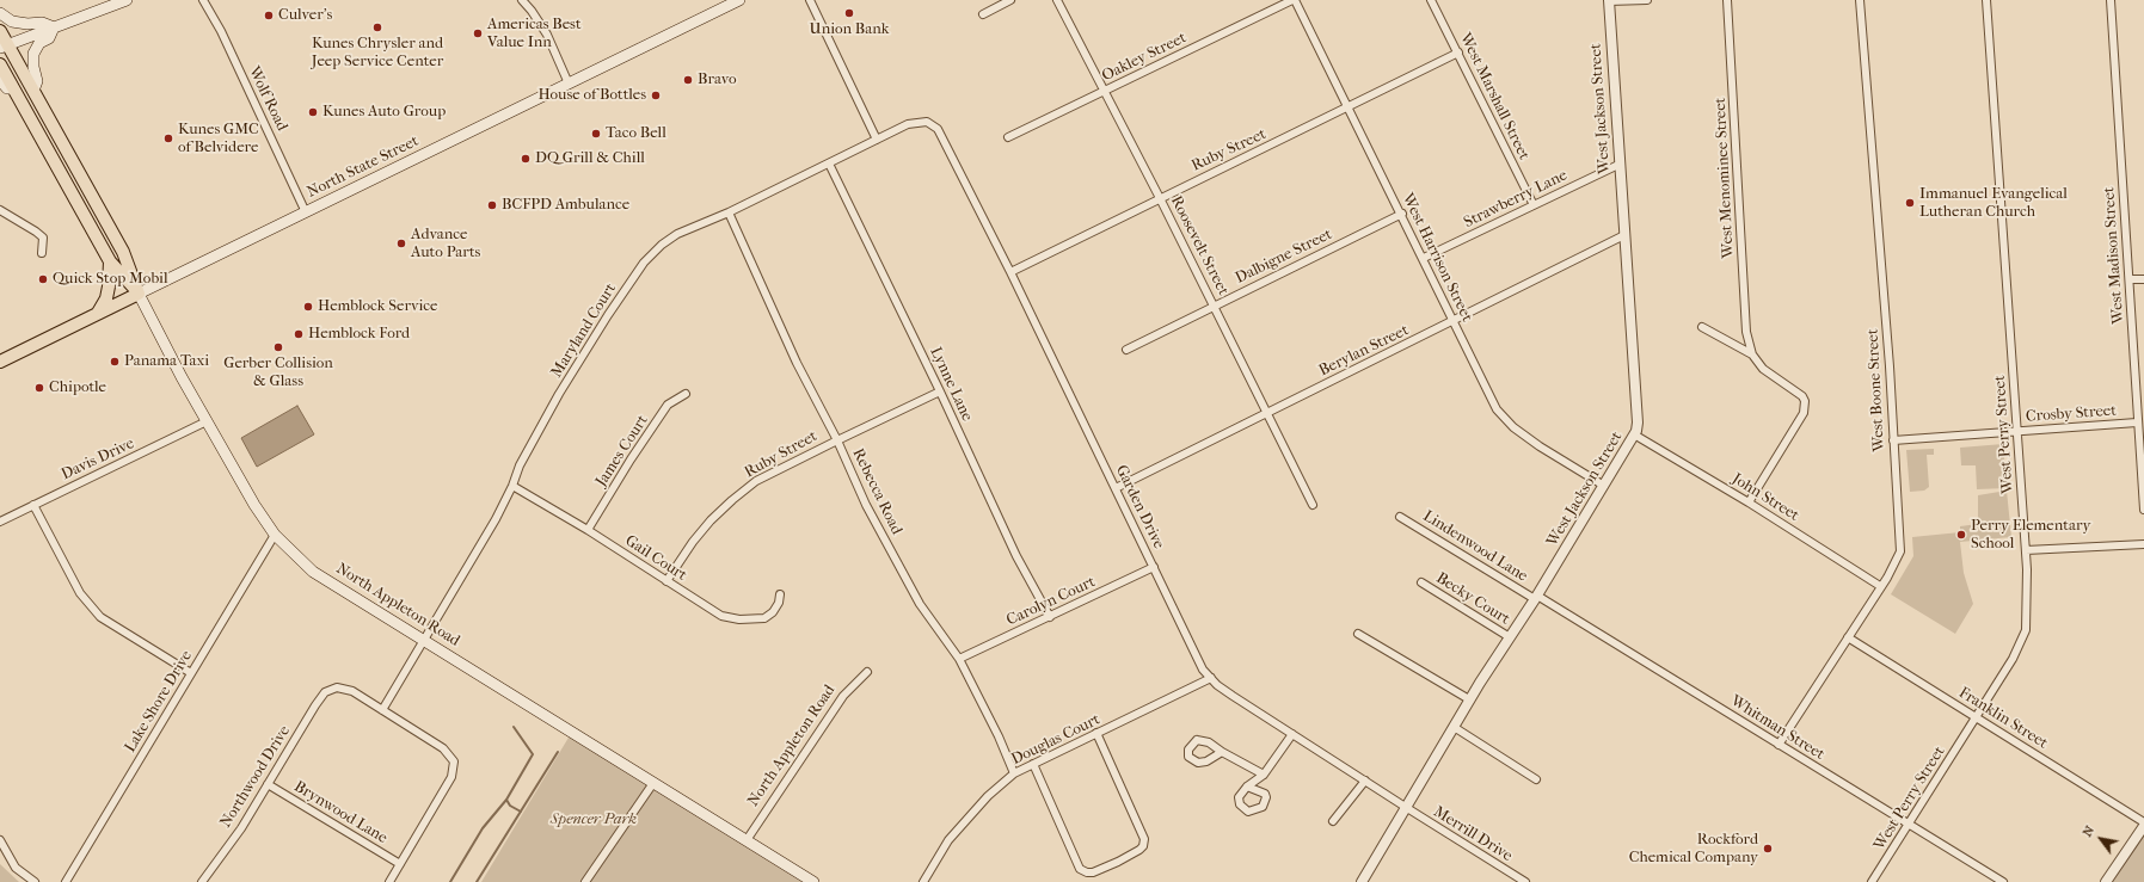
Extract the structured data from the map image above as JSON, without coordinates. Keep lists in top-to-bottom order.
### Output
{
  "streets": {
    "main road": ["North State Street", "North Appleton Road"],
    "street": [
      "Oakley Street",
      "West Marshall Street",
      "Wolf Road",
      "West Jackson Street",
      "Ruby Street",
      "West Menominee Street",
      "Strawberry Lane",
      "Roosevelt Street",
      "West Madison Street",
      "Dalbigne Street",
      "West Harrison Street",
      "Maryland Court",
      "Berylan Street",
      "Lynne Lane",
      "West Boone Street",
      "Crosby Street",
      "West Perry Street",
      "James Court",
      "Davis Drive",
      "Rebecca Road",
      "John Street",
      "Garden Drive",
      "Lindenwood Lane",
      "Gail Court",
      "Becky Court",
      "Carolyn Court",
      "Lake Shore Drive",
      "Franklin Street",
      "Whitman Street",
      "Douglas Court",
      "Northwood Drive",
      "Brynwood Lane",
      "Merrill Drive"
    ]
  },
  "crossings": [
    ["Oakley Street", "Roosevelt Street"],
    ["Oakley Street", "West Harrison Street"],
    ["West Marshall Street", "Ruby Street"],
    ["West Marshall Street", "Strawberry Lane"],
    ["Wolf Road", "North State Street"],
    ["West Jackson Street", "Strawberry Lane"],
    ["West Jackson Street", "West Harrison Street"],
    ["West Jackson Street", "Berylan Street"],
    ["West Jackson Street", "John Street"],
    ["West Jackson Street", "Garden Drive"],
    ["West Jackson Street", "Lindenwood Lane"],
    ["West Jackson Street", "Becky Court"],
    ["West Jackson Street", "Whitman Street"],
    ["West Jackson Street", "Merrill Drive"],
    ["Ruby Street", "Roosevelt Street"],
    ["Ruby Street", "West Harrison Street"],
    ["Ruby Street", "Lynne Lane"],
    ["Ruby Street", "Rebecca Road"],
    ["Ruby Street", "Garden Drive"],
    ["Ruby Street", "Gail Court"],
    ["North State Street", "North Appleton Road"],
    ["Strawberry Lane", "West Harrison Street"],
    ["Roosevelt Street", "Dalbigne Street"],
    ["Roosevelt Street", "Berylan Street"],
    ["West Madison Street", "Crosby Street"],
    ["Dalbigne Street", "West Harrison Street"],
    ["West Harrison Street", "Berylan Street"],
    ["Maryland Court", "Lynne Lane"],
    ["Maryland Court", "Rebecca Road"],
    ["Maryland Court", "Garden Drive"],
    ["Maryland Court", "Gail Court"],
    ["Maryland Court", "North Appleton Road"],
    ["Maryland Court", "Northwood Drive"],
    ["Berylan Street", "Garden Drive"],
    ["Lynne Lane", "Carolyn Court"],
    ["West Boone Street", "Crosby Street"],
    ["West Boone Street", "John Street"],
    ["West Boone Street", "Franklin Street"],
    ["West Boone Street", "Whitman Street"],
    ["Crosby Street", "West Perry Street"],
    ["West Perry Street", "Franklin Street"],
    ["West Perry Street", "Whitman Street"],
    ["James Court", "Gail Court"],
    ["Davis Drive", "North Appleton Road"],
    ["Rebecca Road", "Carolyn Court"],
    ["Rebecca Road", "Douglas Court"],
    ["Garden Drive", "Carolyn Court"],
    ["Garden Drive", "Douglas Court"],
    ["Garden Drive", "Merrill Drive"],
    ["Lindenwood Lane", "Whitman Street"],
    ["North Appleton Road", "Lake Shore Drive"],
    ["Northwood Drive", "Brynwood Lane"]
  ],
  "parks": ["Spencer Park"],
  "places": [
    "Union Bank",
    "Culver's",
    "Kunes Chrysler and Jeep Service Center",
    "Americas Best Value Inn",
    "Bravo",
    "House of Bottles",
    "Kunes Auto Group",
    "Taco Bell",
    "Kunes GMC of Belvidere",
    "DQ Grill & Chill",
    "Immanuel Evangelical Lutheran Church",
    "BCFPD Ambulance",
    "Advance Auto Parts",
    "Quick Stop Mobil",
    "Hemblock Service",
    "Hemblock Ford",
    "Gerber Collision & Glass",
    "Panama Taxi",
    "Chipotle",
    "Perry Elementary School",
    "Rockford Chemical Company"
  ],
  "north": "top left"
}
